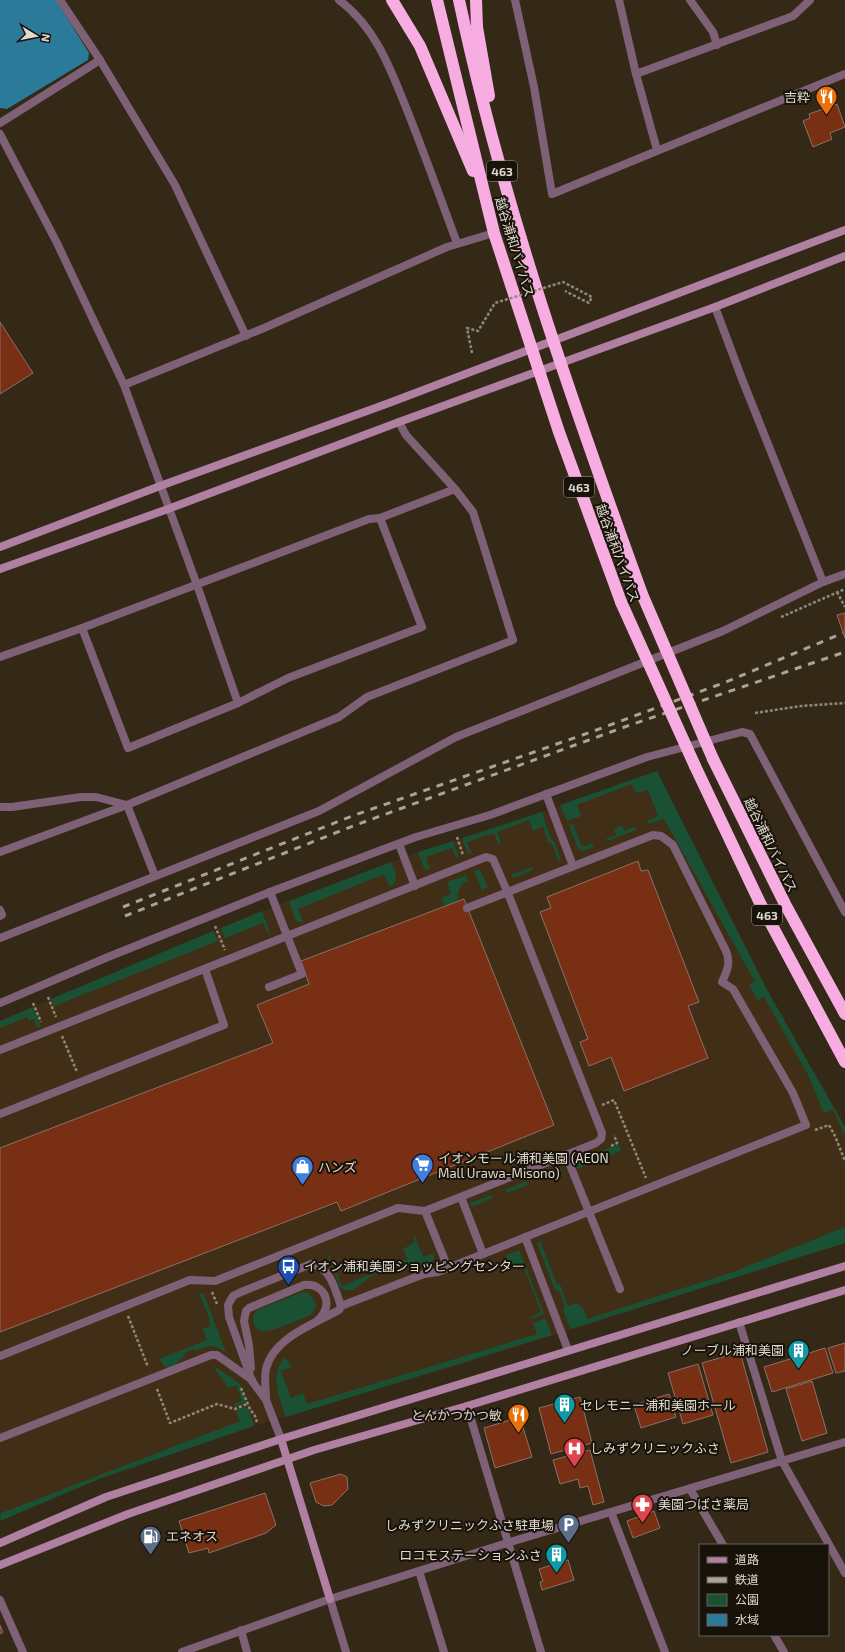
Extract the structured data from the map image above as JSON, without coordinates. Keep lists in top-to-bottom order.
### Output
{
  "streets": {
    "highway": ["463", "越谷浦和バイパス"]
  },
  "crossings": [
    ["463", "越谷浦和バイパス"]
  ],
  "places": {
    "restaurant": ["吉粋", "とんかつかつ敏"],
    "supermarket": ["イオンモール浦和美園 (AEON Mall Urawa-Misono)"],
    "shop": ["ハンズ"],
    "bus stop": ["イオン浦和美園ショッピングセンター"],
    "building": ["ノーブル浦和美園", "セレモニー浦和美園ホール", "ロコモステーションふさ"],
    "hospital": ["しみずクリニックふさ"],
    "pharmacy": ["美園つばさ薬局"],
    "parking": ["しみずクリニックふさ駐車場"],
    "fuel station": ["エネオス"]
  },
  "legend": [
    "道路",
    "鉄道",
    "公園",
    "水域"
  ],
  "north": "right"
}
